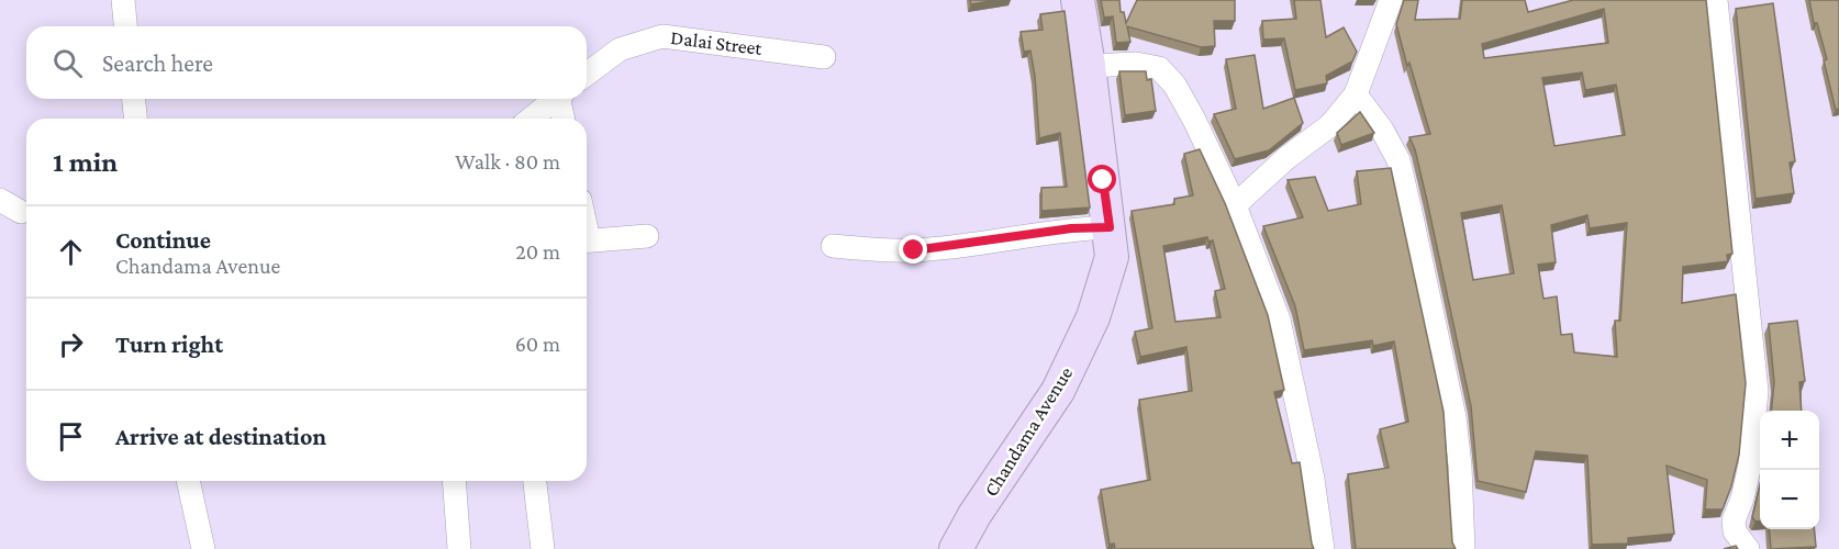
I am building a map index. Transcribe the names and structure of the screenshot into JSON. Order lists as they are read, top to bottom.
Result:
{
  "streets": {
    "street": ["Dalai Street", "Chandama Avenue"]
  },
  "page": {
    "search": "Search here",
    "heading": ["1 min", "Walk · 80 m"],
    "list": [
      ["Continue", "Chandama Avenue", "20 m"],
      ["Turn right", "60 m"],
      "Arrive at destination"
    ],
    "map_buttons": ["+", "−"]
  }
}
